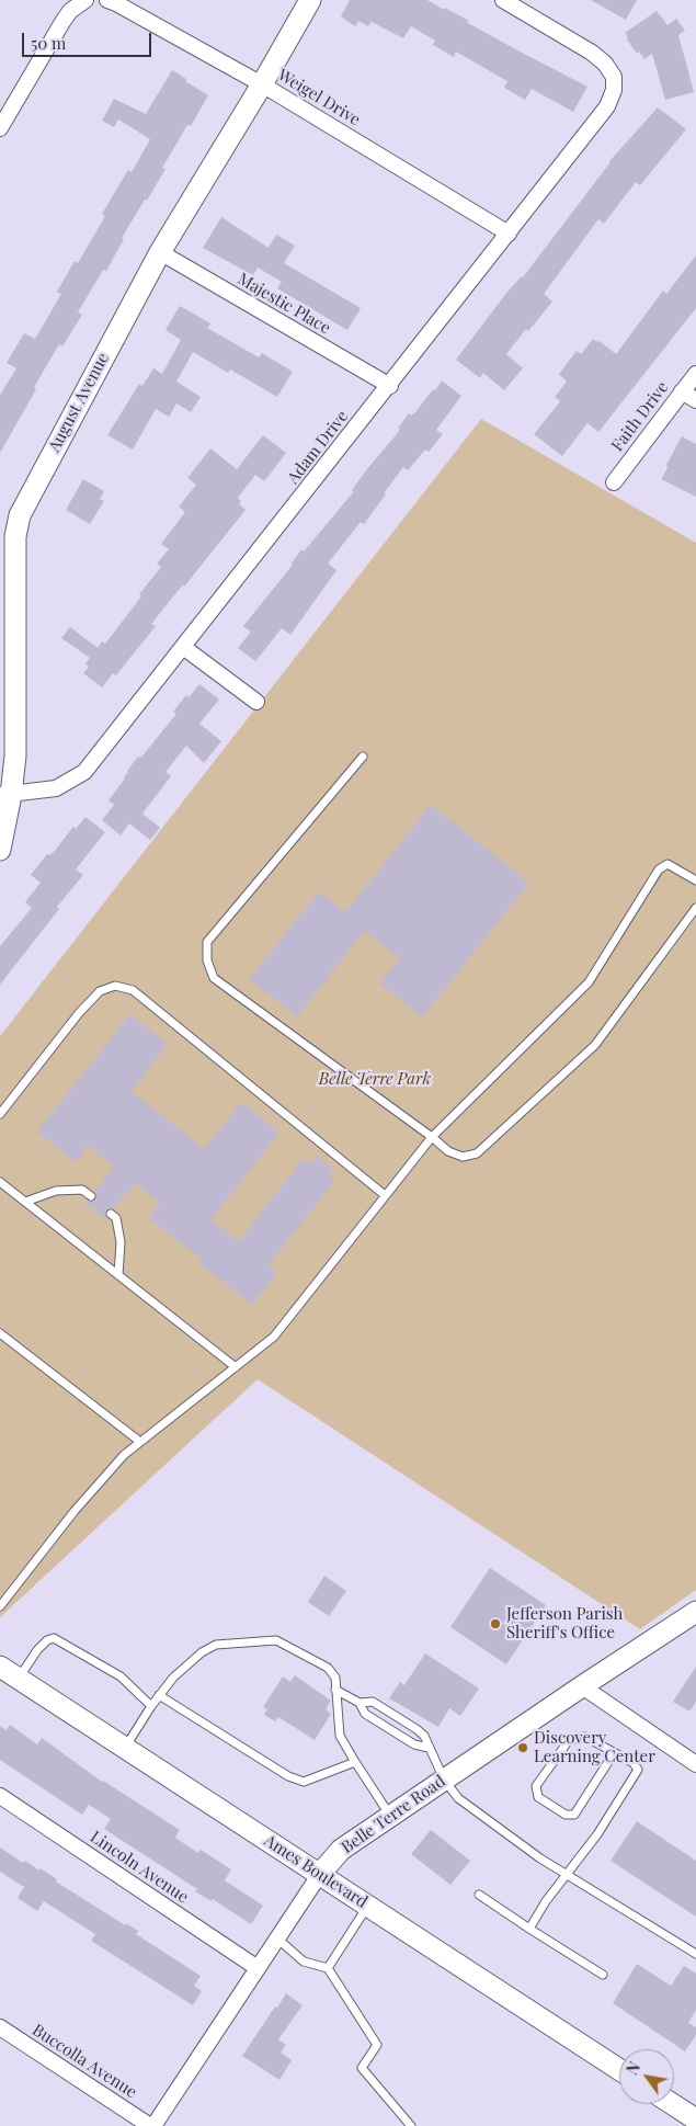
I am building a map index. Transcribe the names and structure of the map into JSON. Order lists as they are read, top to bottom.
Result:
{
  "streets": {
    "street": [
      "Weigel Drive",
      "Majestic Place",
      "August Avenue",
      "Faith Drive",
      "Adam Drive",
      "Belle Terre Road",
      "Lincoln Avenue",
      "Ames Boulevard",
      "Buccolla Avenue"
    ]
  },
  "crossings": [
    ["Weigel Drive", "August Avenue"],
    ["Weigel Drive", "Adam Drive"],
    ["Majestic Place", "August Avenue"],
    ["Majestic Place", "Adam Drive"],
    ["August Avenue", "Adam Drive"],
    ["Belle Terre Road", "Lincoln Avenue"],
    ["Belle Terre Road", "Ames Boulevard"],
    ["Belle Terre Road", "Buccolla Avenue"]
  ],
  "parks": ["Belle Terre Park"],
  "places": ["Jefferson Parish Sheriff's Office", "Discovery Learning Center"],
  "scale_bar": "50 m",
  "north": "top left"
}
